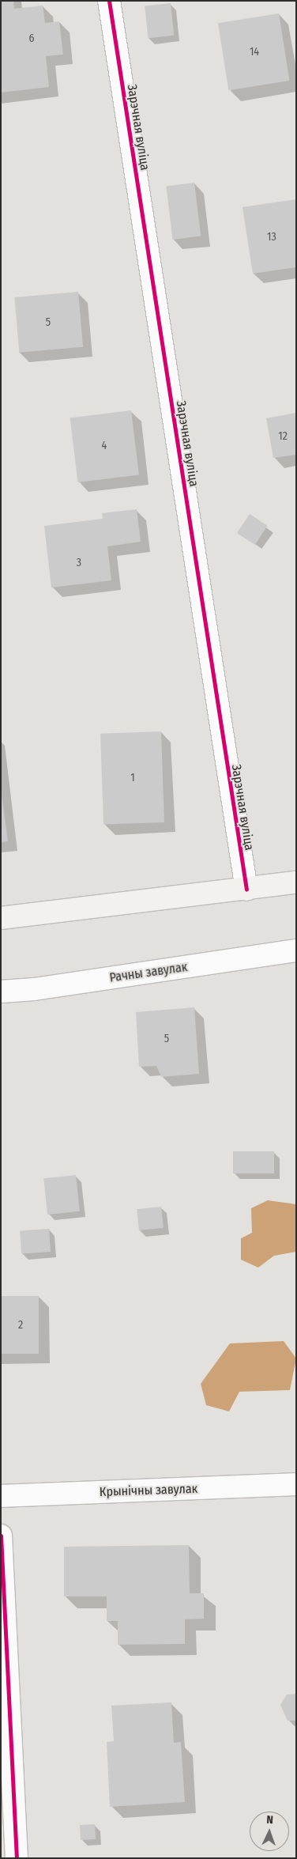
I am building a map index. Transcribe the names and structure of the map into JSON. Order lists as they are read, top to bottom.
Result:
{
  "streets": {
    "street": ["Зарэчная вуліца", "Рачны завулак", "Крынічны завулак"]
  },
  "house_numbers": [
    "6",
    "14",
    "13",
    "5",
    "12",
    "4",
    "3",
    "1",
    "5",
    "2"
  ],
  "north": "top"
}
